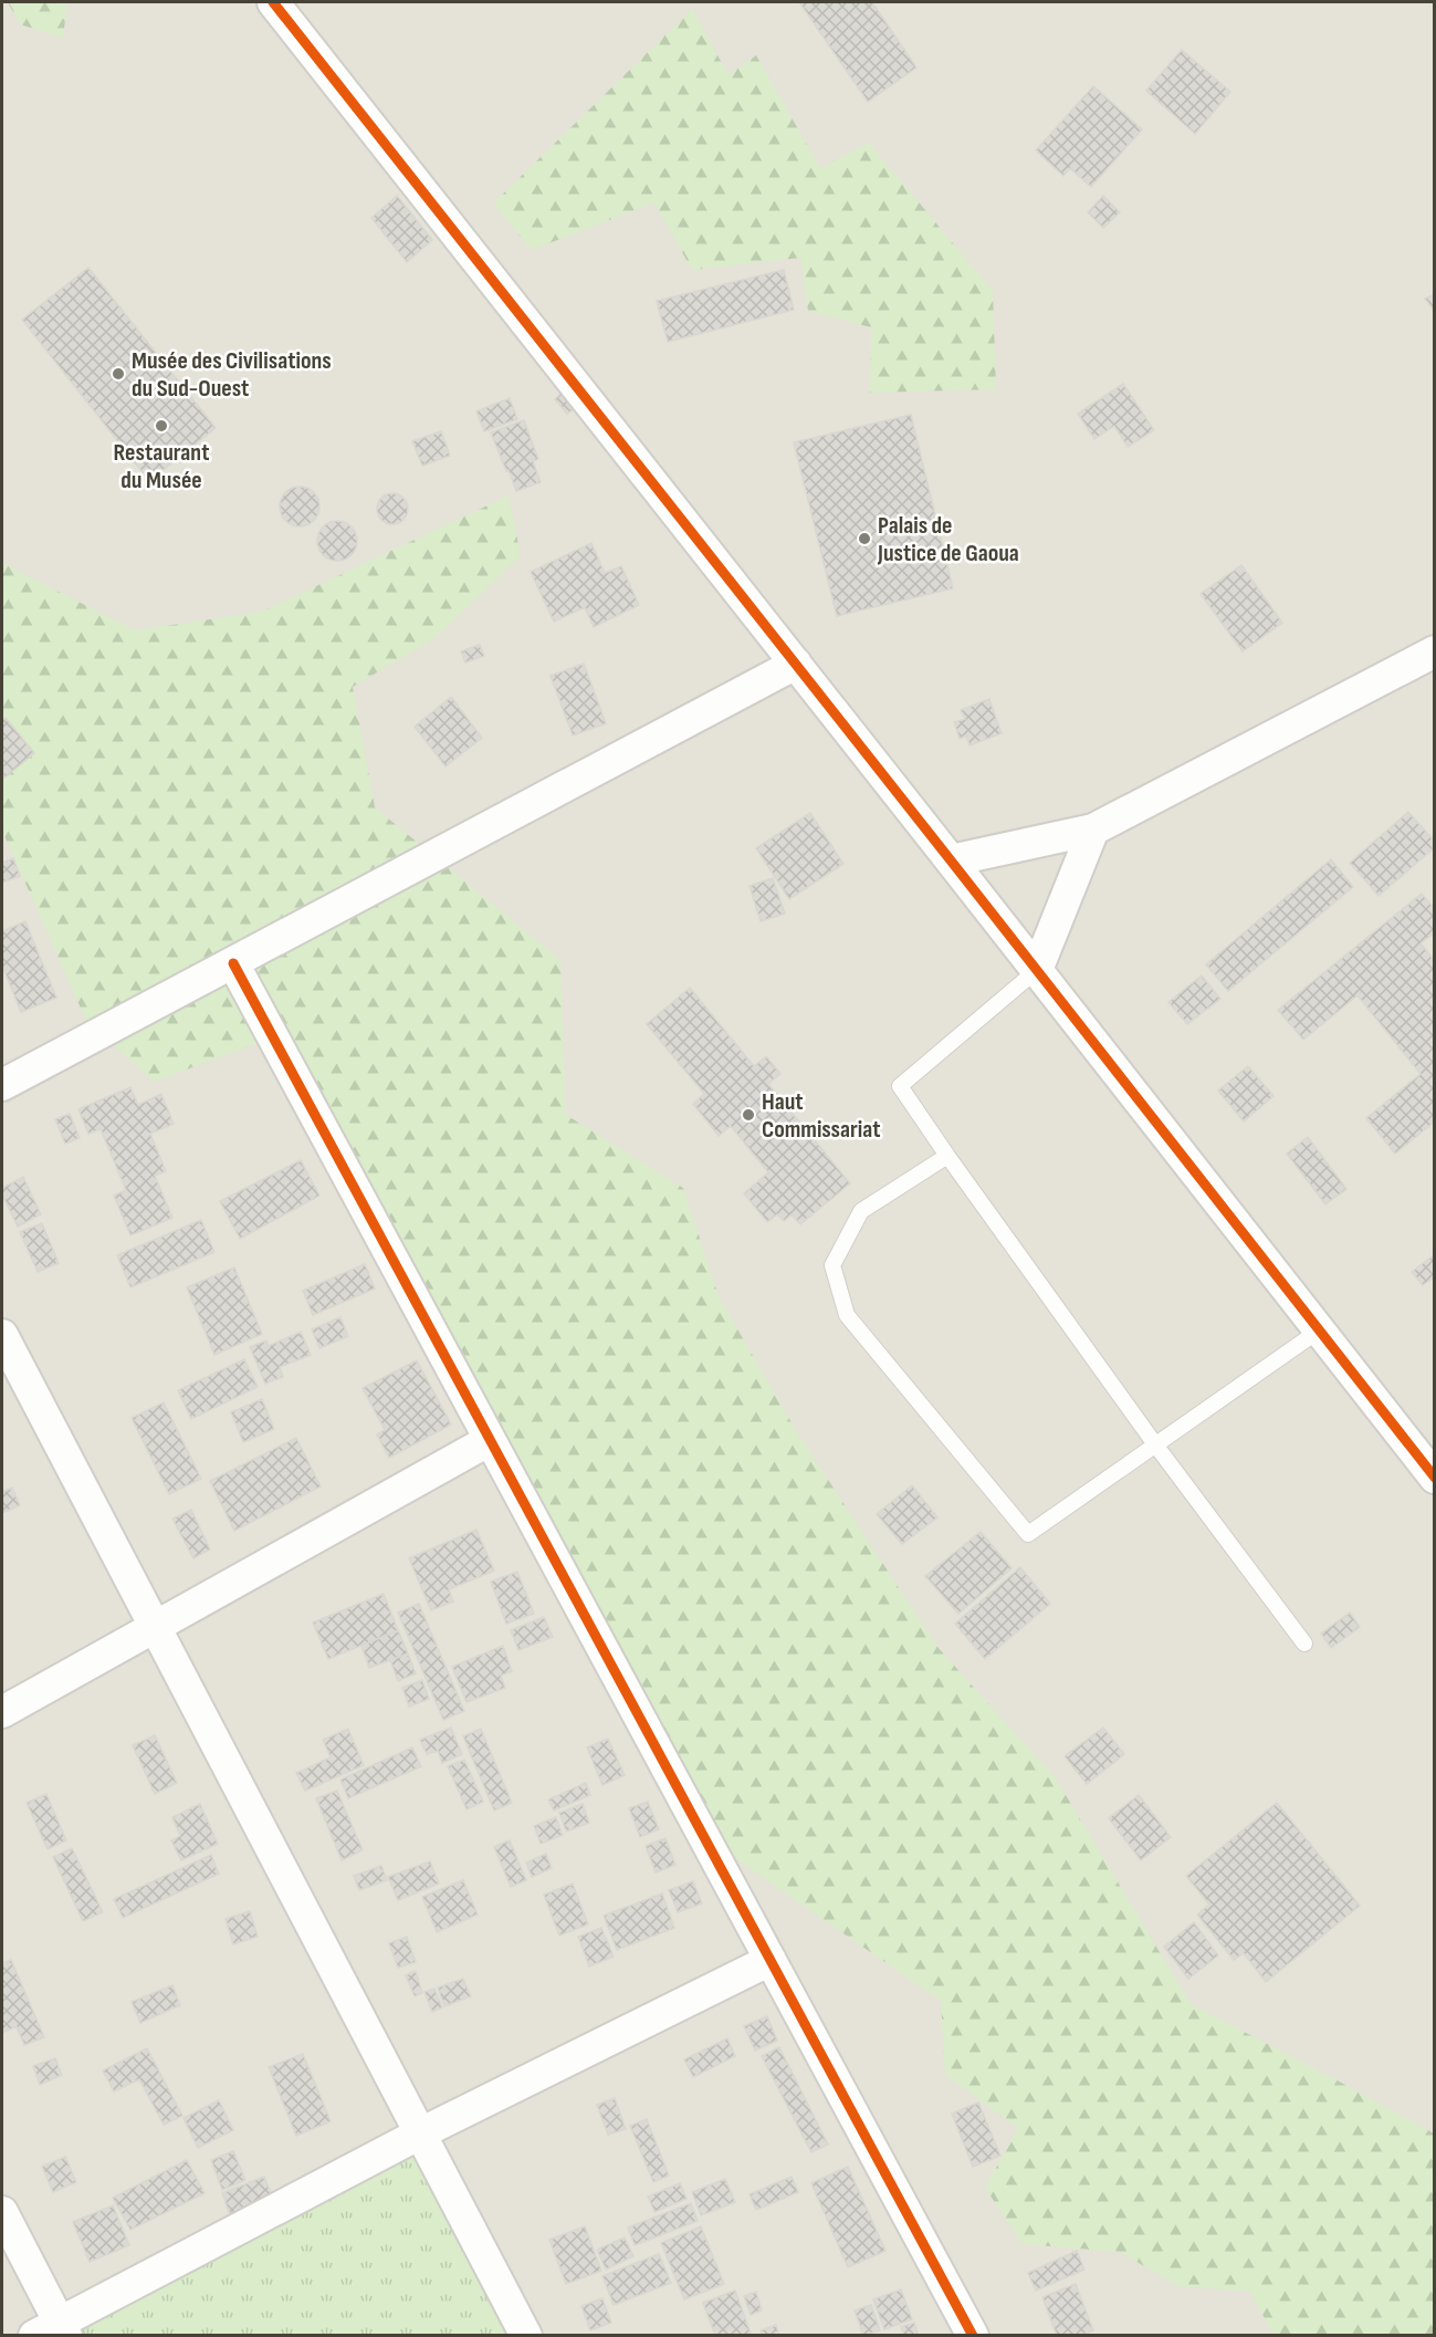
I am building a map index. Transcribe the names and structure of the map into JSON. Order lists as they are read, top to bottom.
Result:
{
  "places": [
    "Musée des Civilisations du Sud-Ouest",
    "Restaurant du Musée",
    "Palais de Justice de Gaoua",
    "Haut Commissariat"
  ]
}
